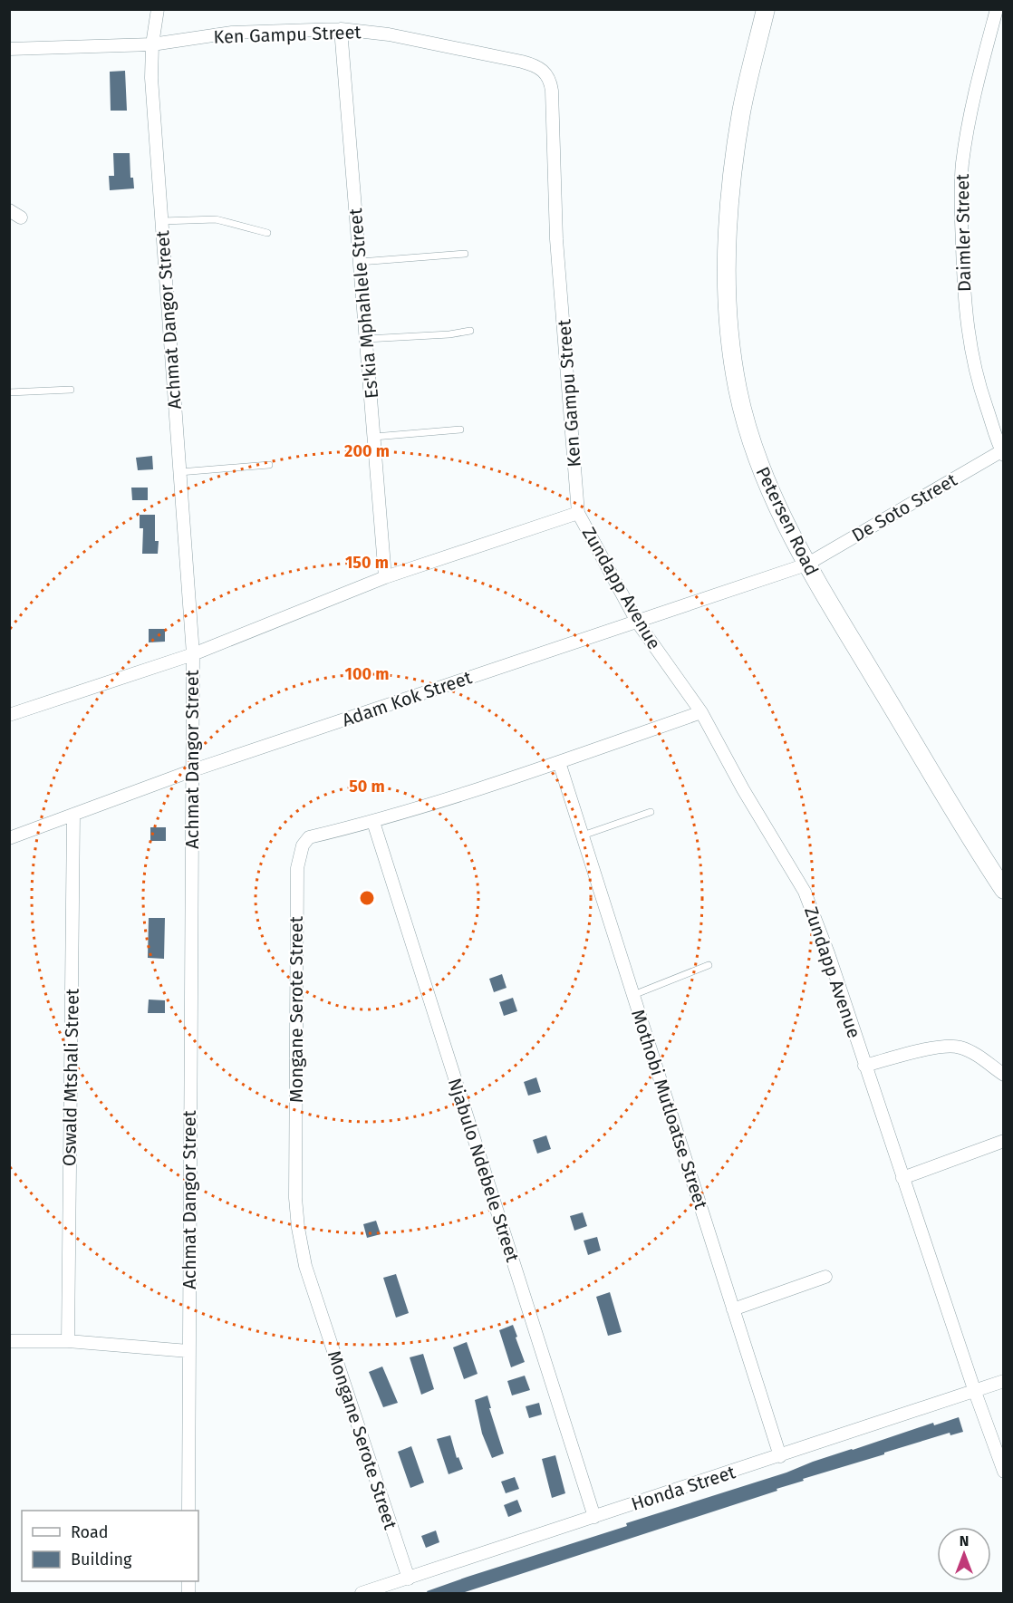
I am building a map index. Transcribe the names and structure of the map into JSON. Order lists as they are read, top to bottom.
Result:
{
  "streets": {
    "street": [
      "Ken Gampu Street",
      "Daimler Street",
      "Es'kia Mphahlele Street",
      "Achmat Dangor Street",
      "De Soto Street",
      "Petersen Road",
      "Zundapp Avenue",
      "Adam Kok Street",
      "Mongane Serote Street",
      "Oswald Mtshali Street",
      "Mothobi Mutloatse Street",
      "Njabulo Ndebele Street",
      "Honda Street"
    ]
  },
  "crossings": [
    ["Ken Gampu Street", "Es'kia Mphahlele Street"],
    ["Ken Gampu Street", "Achmat Dangor Street"],
    ["Ken Gampu Street", "Zundapp Avenue"],
    ["Daimler Street", "De Soto Street"],
    ["Achmat Dangor Street", "Adam Kok Street"],
    ["De Soto Street", "Petersen Road"],
    ["De Soto Street", "Adam Kok Street"],
    ["Petersen Road", "Adam Kok Street"],
    ["Zundapp Avenue", "Adam Kok Street"],
    ["Zundapp Avenue", "Mongane Serote Street"],
    ["Zundapp Avenue", "Honda Street"],
    ["Adam Kok Street", "Oswald Mtshali Street"],
    ["Mongane Serote Street", "Mothobi Mutloatse Street"],
    ["Mongane Serote Street", "Njabulo Ndebele Street"],
    ["Mongane Serote Street", "Honda Street"],
    ["Mothobi Mutloatse Street", "Honda Street"],
    ["Njabulo Ndebele Street", "Honda Street"]
  ],
  "legend": ["Road", "Building"],
  "north": "top",
  "rings": [
    "200 m",
    "150 m",
    "100 m",
    "50 m"
  ]
}
